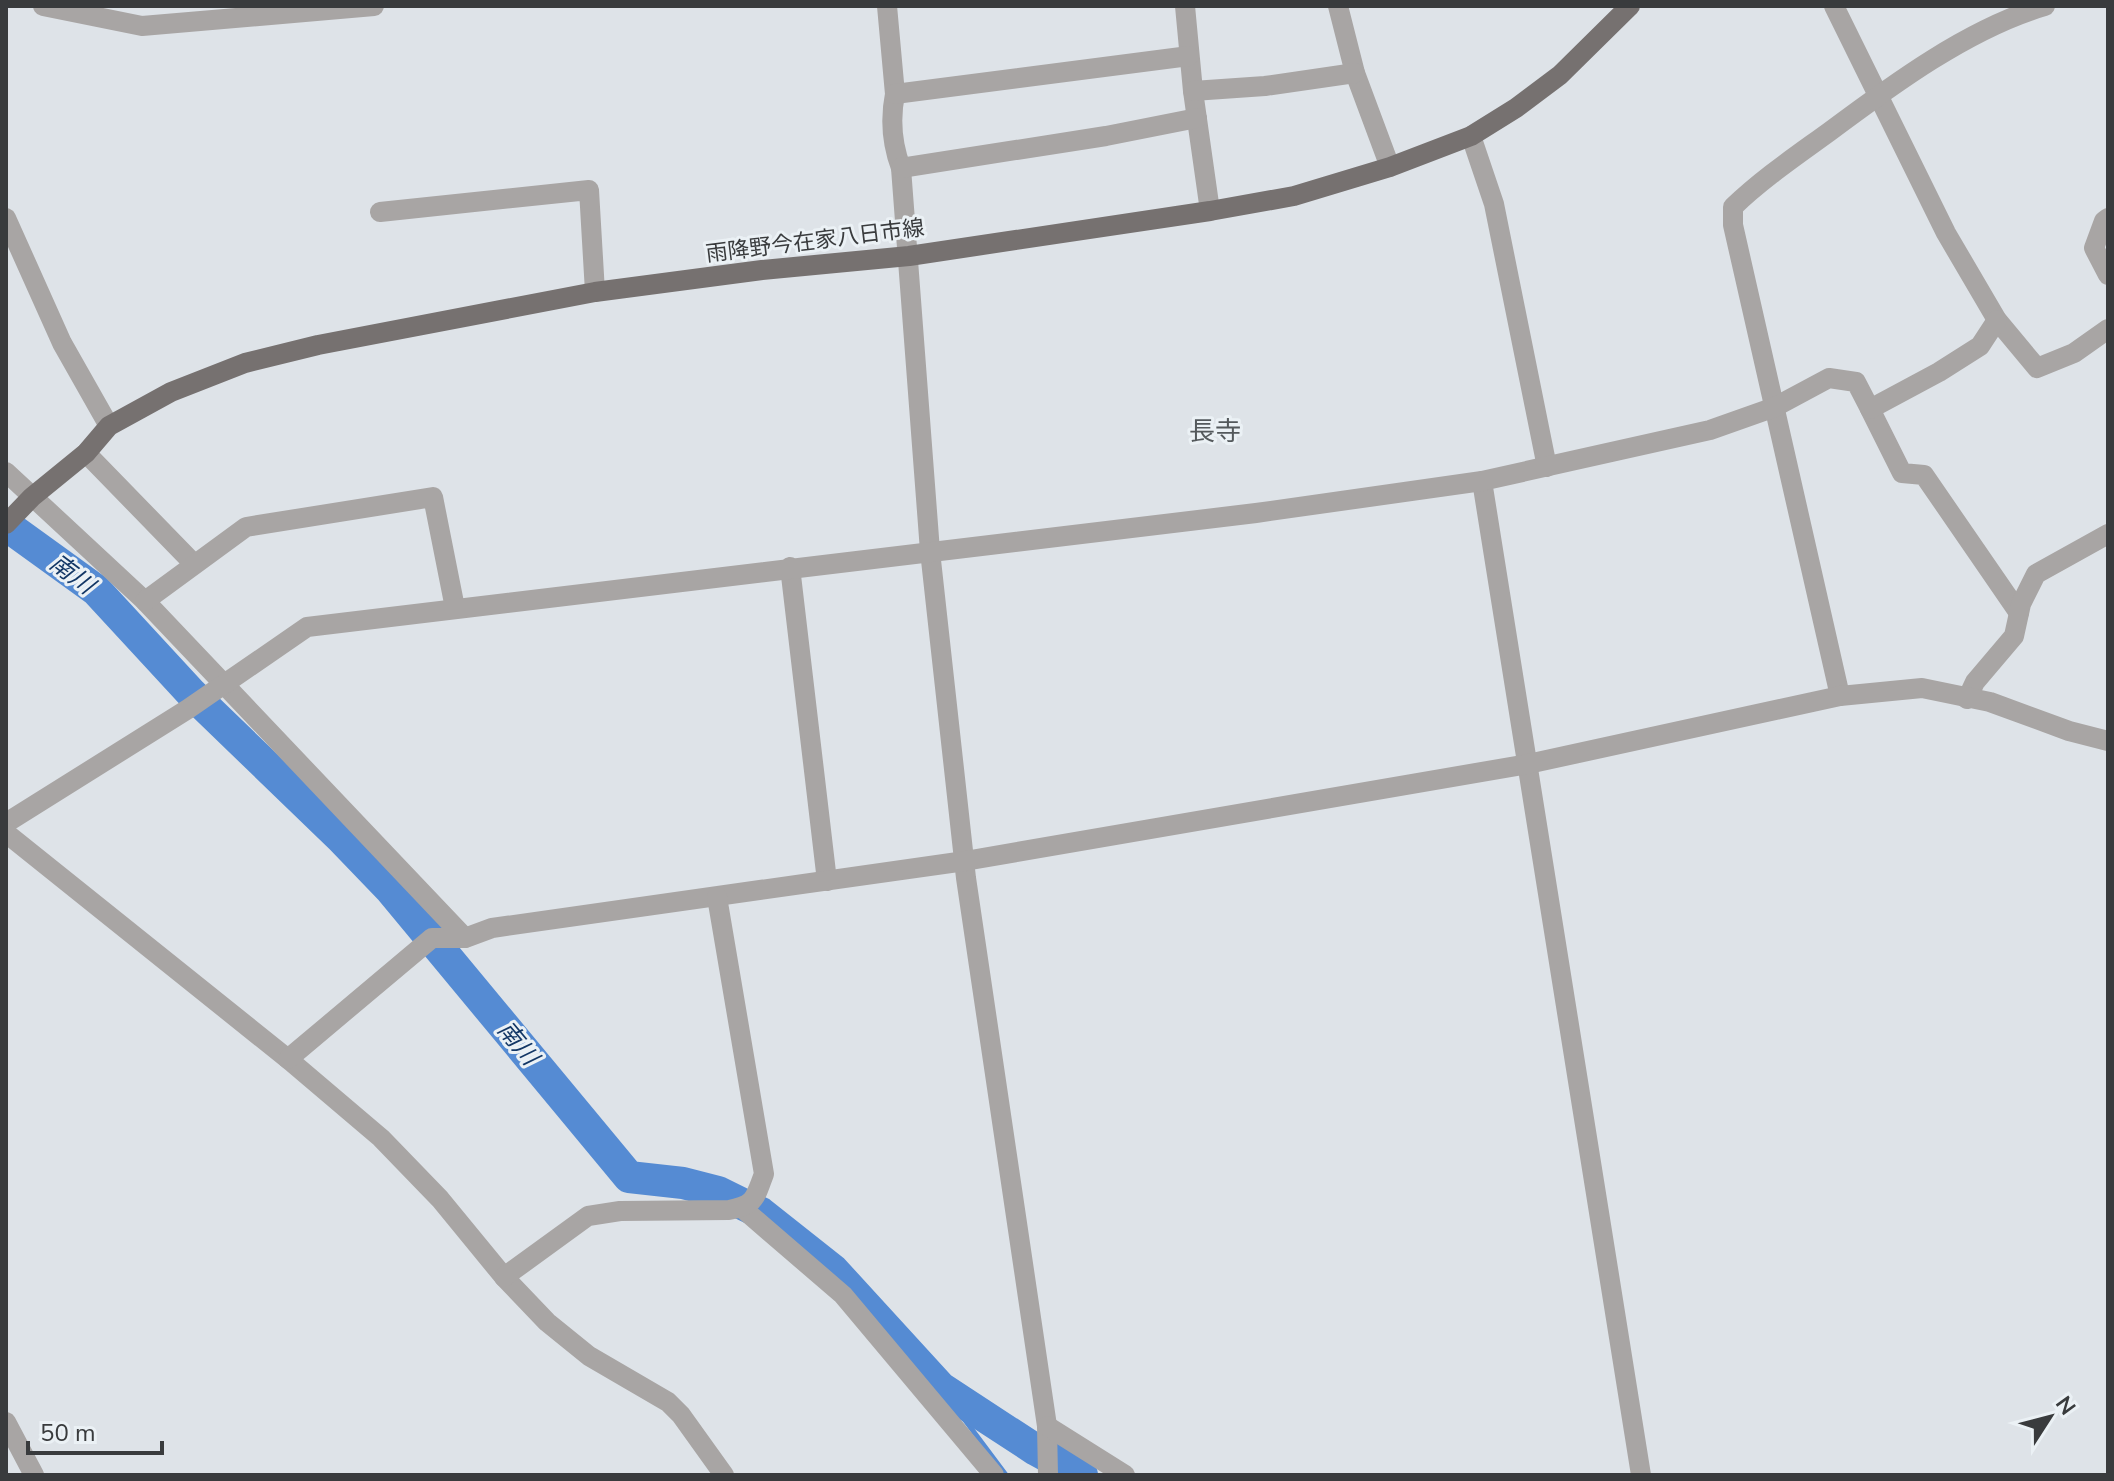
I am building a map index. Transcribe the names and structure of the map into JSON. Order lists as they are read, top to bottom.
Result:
{
  "streets": {
    "main road": ["雨降野今在家八日市線"]
  },
  "districts": ["長寺"],
  "water": ["南川"],
  "scale_bar": "50 m",
  "north": "top right"
}
